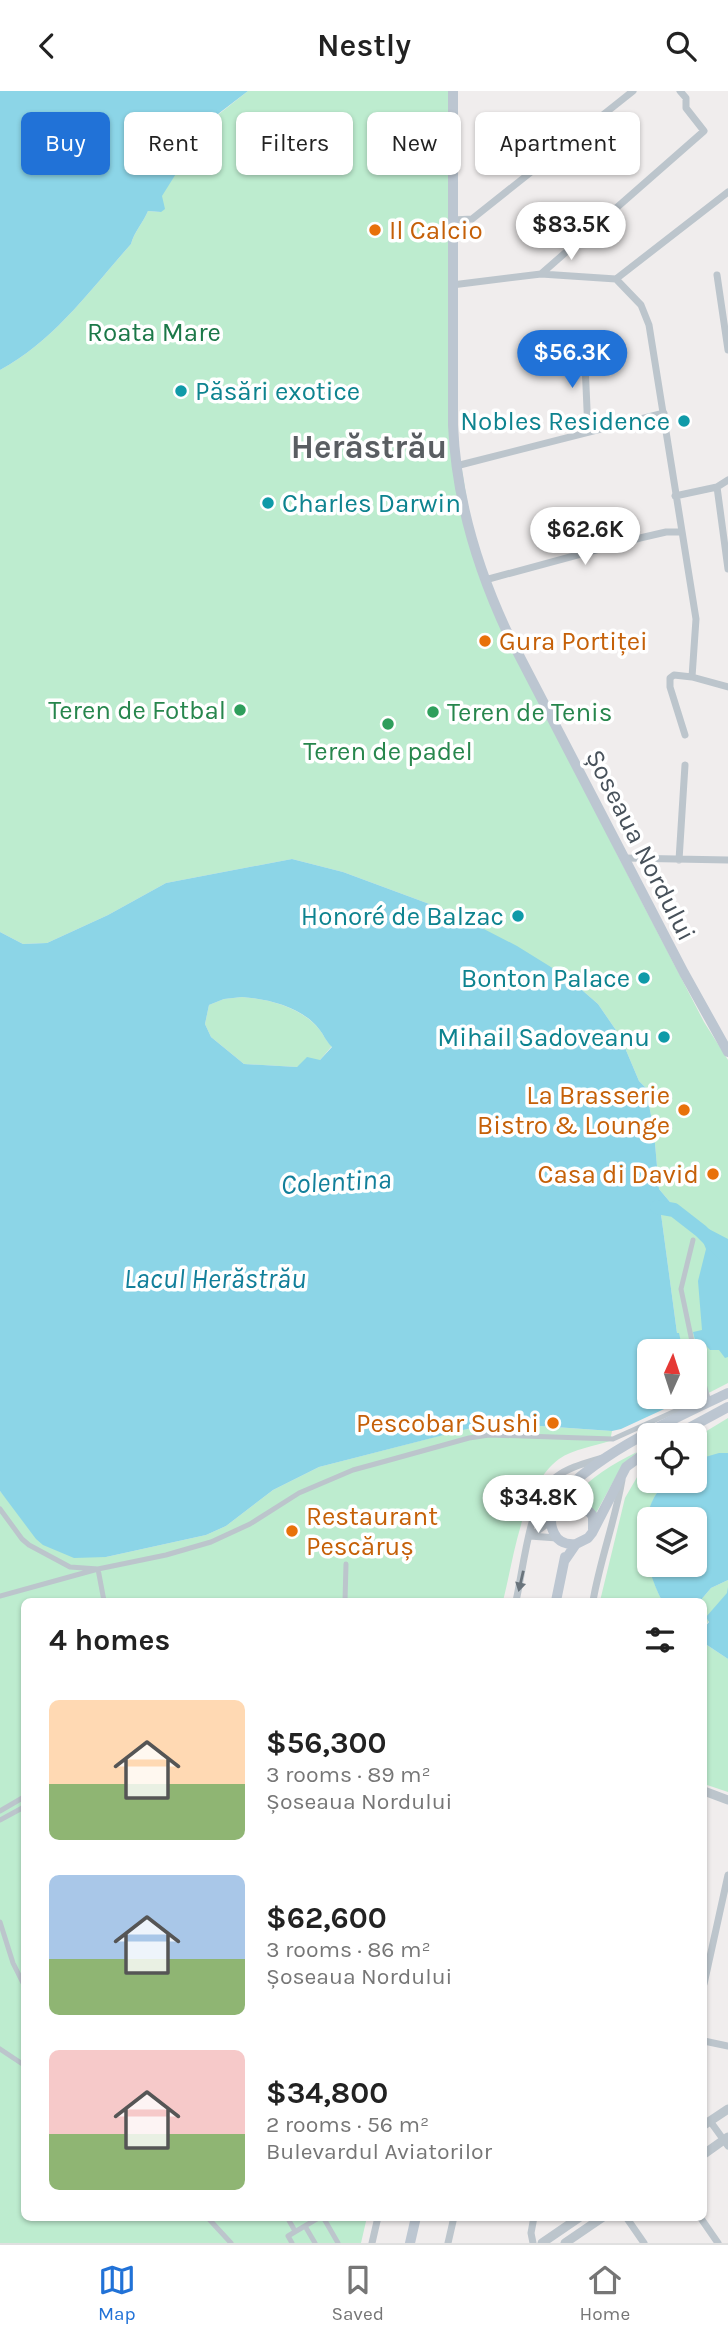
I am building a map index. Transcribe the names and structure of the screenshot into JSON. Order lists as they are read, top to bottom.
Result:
{
  "streets": {
    "main road": ["Șoseaua Nordului"]
  },
  "districts": ["Herăstrău"],
  "water": ["Colentina", "Lacul Herăstrău"],
  "parks": ["Roata Mare"],
  "places": [
    "Il Calcio",
    "Păsări exotice",
    "Nobles Residence",
    "Charles Darwin",
    "Gura Portiței",
    "Teren de Fotbal",
    "Teren de Tenis",
    "Teren de padel",
    "Honoré de Balzac",
    "Bonton Palace",
    "Mihail Sadoveanu",
    "La Brasserie Bistro & Lounge",
    "Casa di David",
    "Pescobar Sushi",
    "Restaurant Pescăruș"
  ],
  "north": "top",
  "page": {
    "header": "Nestly",
    "chip": [
      "Buy",
      "Rent",
      "Filters",
      "New",
      "Apartment"
    ],
    "price": [
      "$83.5K",
      "$56.3K",
      "$62.6K",
      "$34.8K"
    ],
    "heading": "4 homes",
    "list": [
      {
        "name": "$56,300",
        "note": "3 rooms · 89 m² · Șoseaua Nordului"
      },
      {
        "name": "$62,600",
        "note": "3 rooms · 86 m² · Șoseaua Nordului"
      },
      {
        "name": "$34,800",
        "note": "2 rooms · 56 m² · Bulevardul Aviatorilor"
      }
    ],
    "tabs": ["Map", "Saved", "Home"]
  }
}
